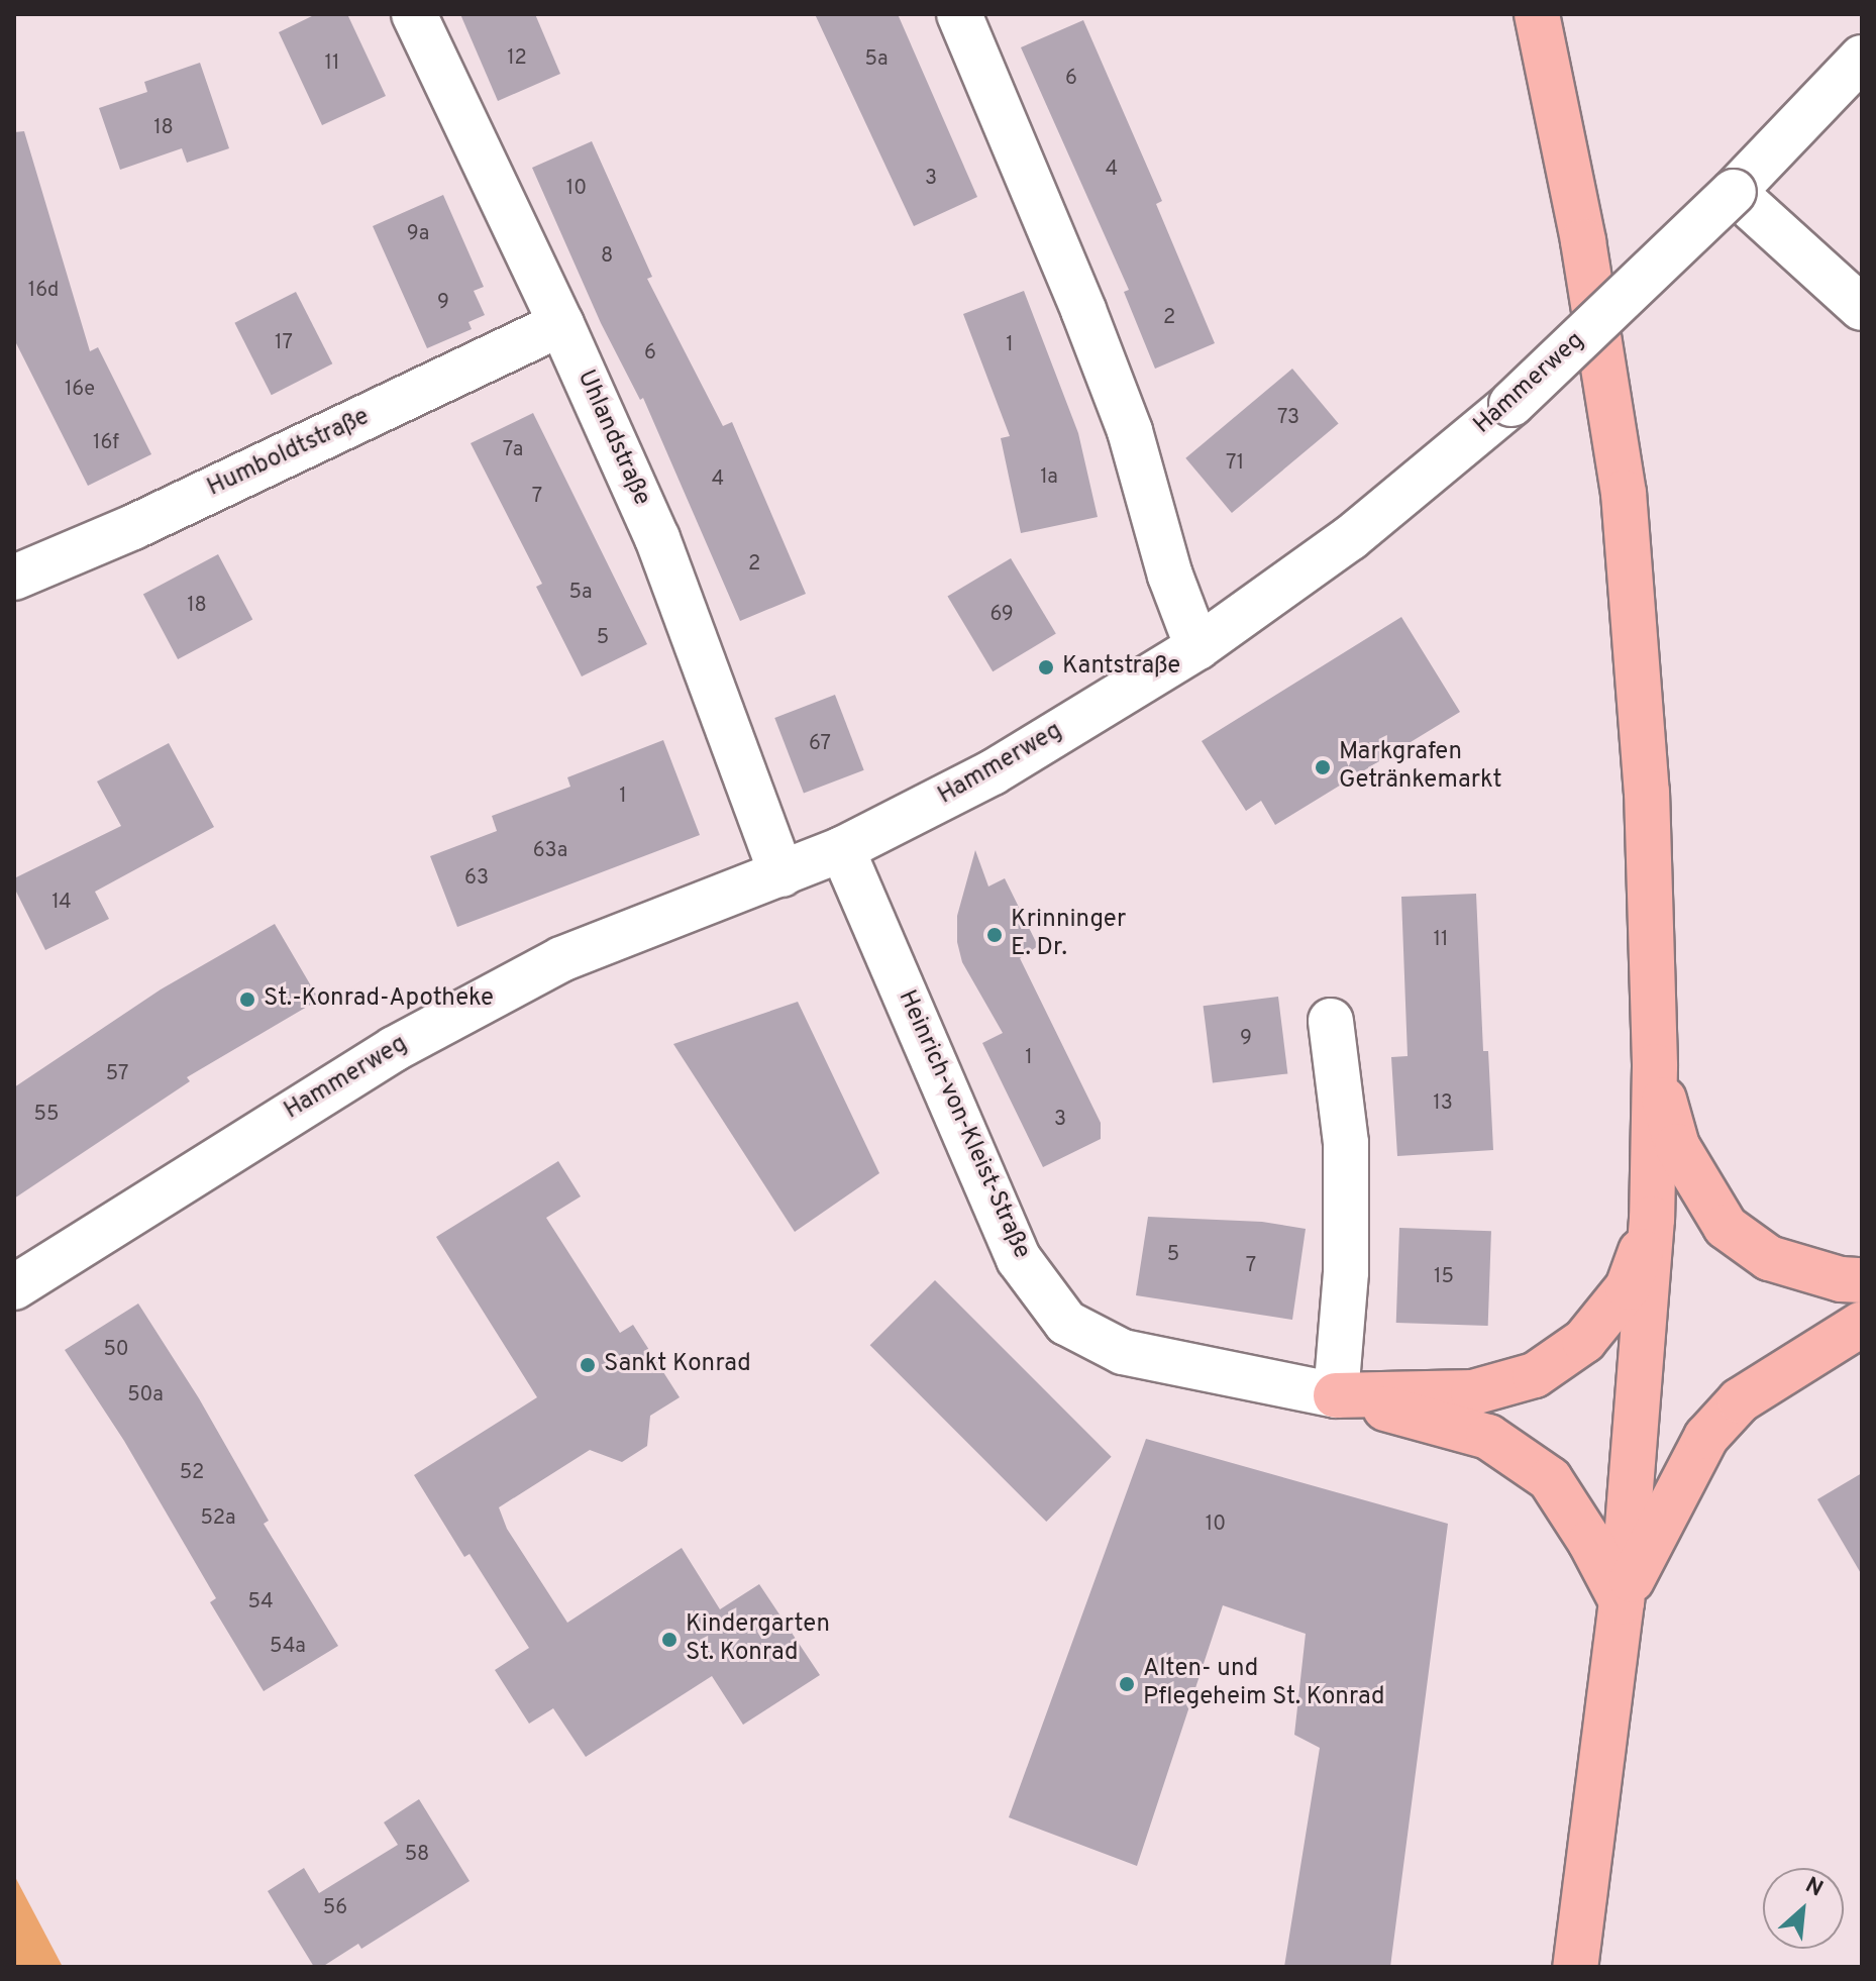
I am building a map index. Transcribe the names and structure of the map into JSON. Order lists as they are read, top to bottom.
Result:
{
  "streets": {
    "street": [
      "Hammerweg",
      "Uhlandstraße",
      "Humboldtstraße",
      "Heinrich-von-Kleist-Straße"
    ]
  },
  "crossings": [
    ["Hammerweg", "Uhlandstraße"],
    ["Hammerweg", "Heinrich-von-Kleist-Straße"],
    ["Uhlandstraße", "Humboldtstraße"]
  ],
  "places": [
    "Kantstraße",
    "Markgrafen Getränkemarkt",
    "Krinninger E. Dr.",
    "St.-Konrad-Apotheke",
    "Sankt Konrad",
    "Kindergarten St. Konrad",
    "Alten- und Pflegeheim St. Konrad"
  ],
  "house_numbers": [
    "12",
    "5a",
    "11",
    "6",
    "18",
    "4",
    "3",
    "10",
    "9a",
    "8",
    "16d",
    "9",
    "2",
    "17",
    "1",
    "6",
    "16e",
    "73",
    "16f",
    "7a",
    "71",
    "1a",
    "4",
    "7",
    "2",
    "5a",
    "18",
    "69",
    "5",
    "67",
    "1",
    "63a",
    "63",
    "14",
    "11",
    "9",
    "1",
    "57",
    "13",
    "55",
    "3",
    "5",
    "7",
    "15",
    "50",
    "50a",
    "52",
    "52a",
    "10",
    "54",
    "54a",
    "58",
    "56"
  ],
  "north": "top right"
}
